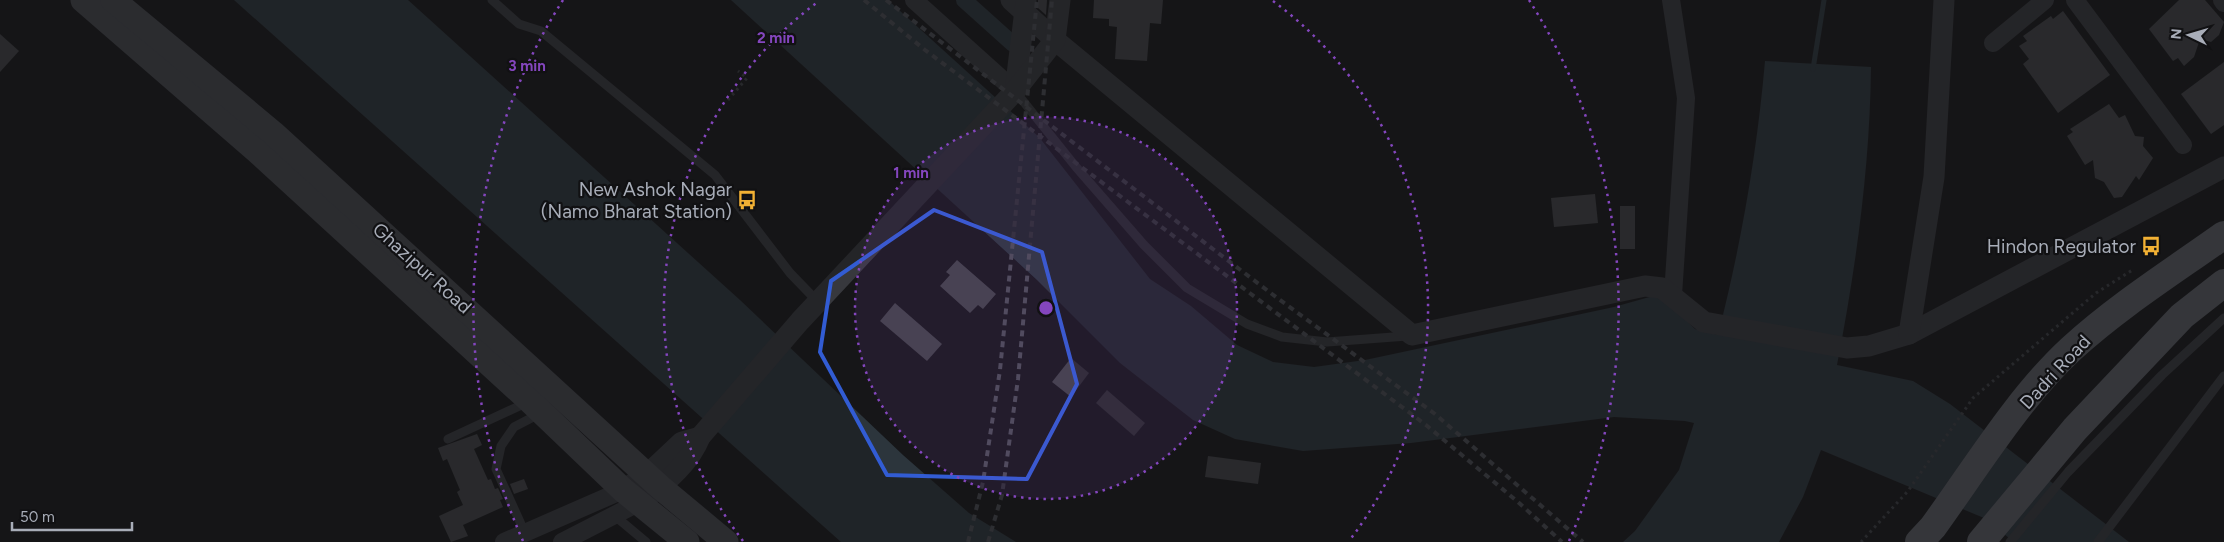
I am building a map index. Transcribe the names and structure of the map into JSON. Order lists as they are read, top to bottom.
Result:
{
  "streets": {
    "highway": ["Dadri Road"],
    "main road": ["Ghazipur Road"]
  },
  "places": {
    "bus stop": ["New Ashok Nagar (Namo Bharat Station)", "Hindon Regulator"]
  },
  "scale_bar": "50 m",
  "north": "left",
  "rings": ["2 min", "3 min", "1 min"]
}
